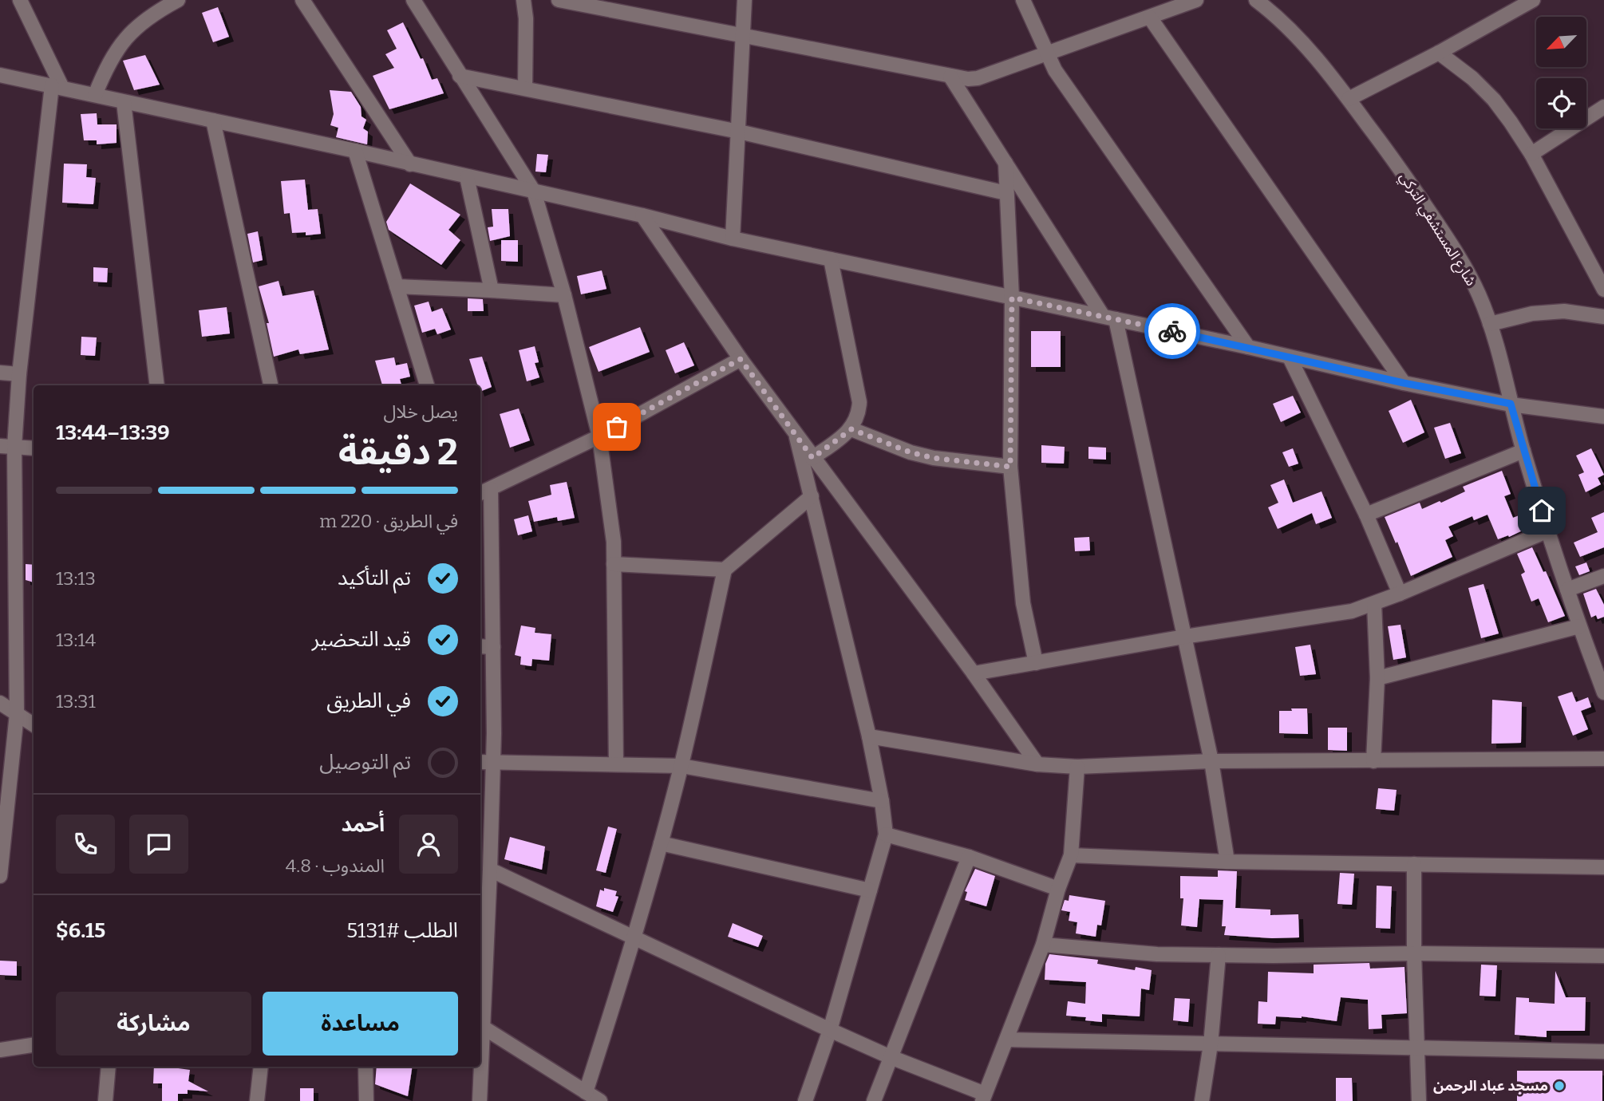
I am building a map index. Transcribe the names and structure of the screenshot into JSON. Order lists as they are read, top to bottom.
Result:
{
  "streets": {
    "street": ["شارع المستشفي التركي"]
  },
  "places": ["مسجد عباد الرحمن"],
  "north": "bottom left",
  "page": {
    "heading": ["2 دقيقة", "يصل خلال", "13:39–13:44"],
    "panel": [
      "أحمد",
      "المندوب · 4.8",
      "الطلب #5131",
      "$6.15"
    ],
    "bar": "في الطريق · 220 m",
    "list": [
      ["تم التأكيد", "13:13"],
      ["قيد التحضير", "13:14"],
      ["في الطريق", "13:31"],
      "تم التوصيل"
    ],
    "buttons": ["مساعدة", "مشاركة"]
  }
}
